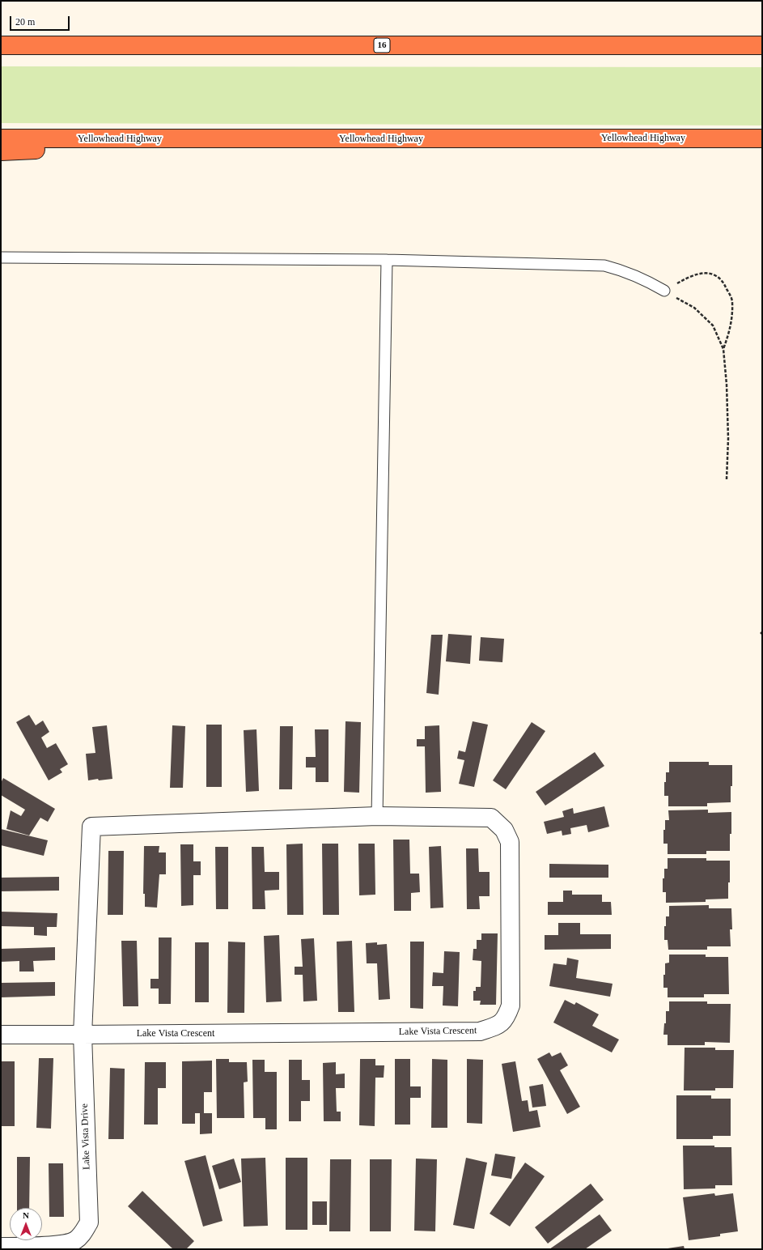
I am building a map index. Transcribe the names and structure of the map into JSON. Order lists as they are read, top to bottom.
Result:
{
  "streets": {
    "highway": ["16", "Yellowhead Highway"],
    "street": ["Lake Vista Crescent", "Lake Vista Drive"]
  },
  "crossings": [
    ["Lake Vista Crescent", "Lake Vista Drive"]
  ],
  "scale_bar": "20 m",
  "north": "top"
}
